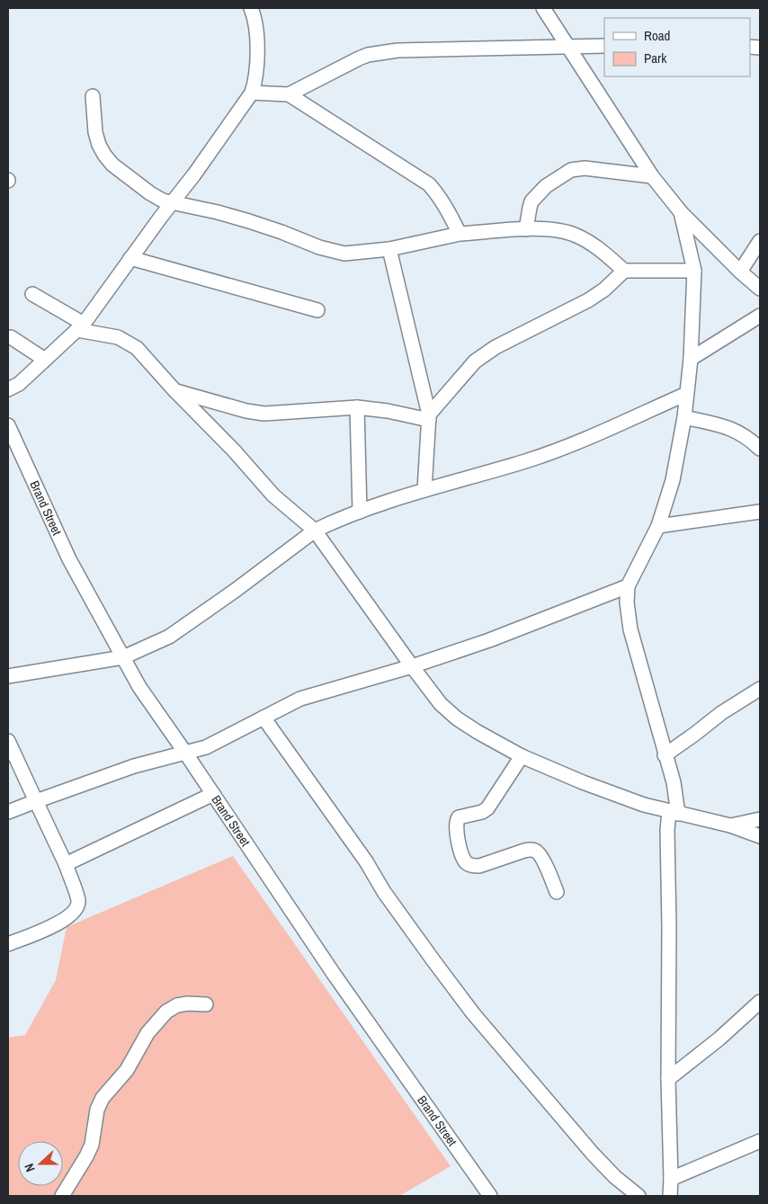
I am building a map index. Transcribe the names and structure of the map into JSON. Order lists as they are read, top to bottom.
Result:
{
  "streets": {
    "street": ["Brand Street"]
  },
  "legend": ["Road", "Park"],
  "north": "left"
}
